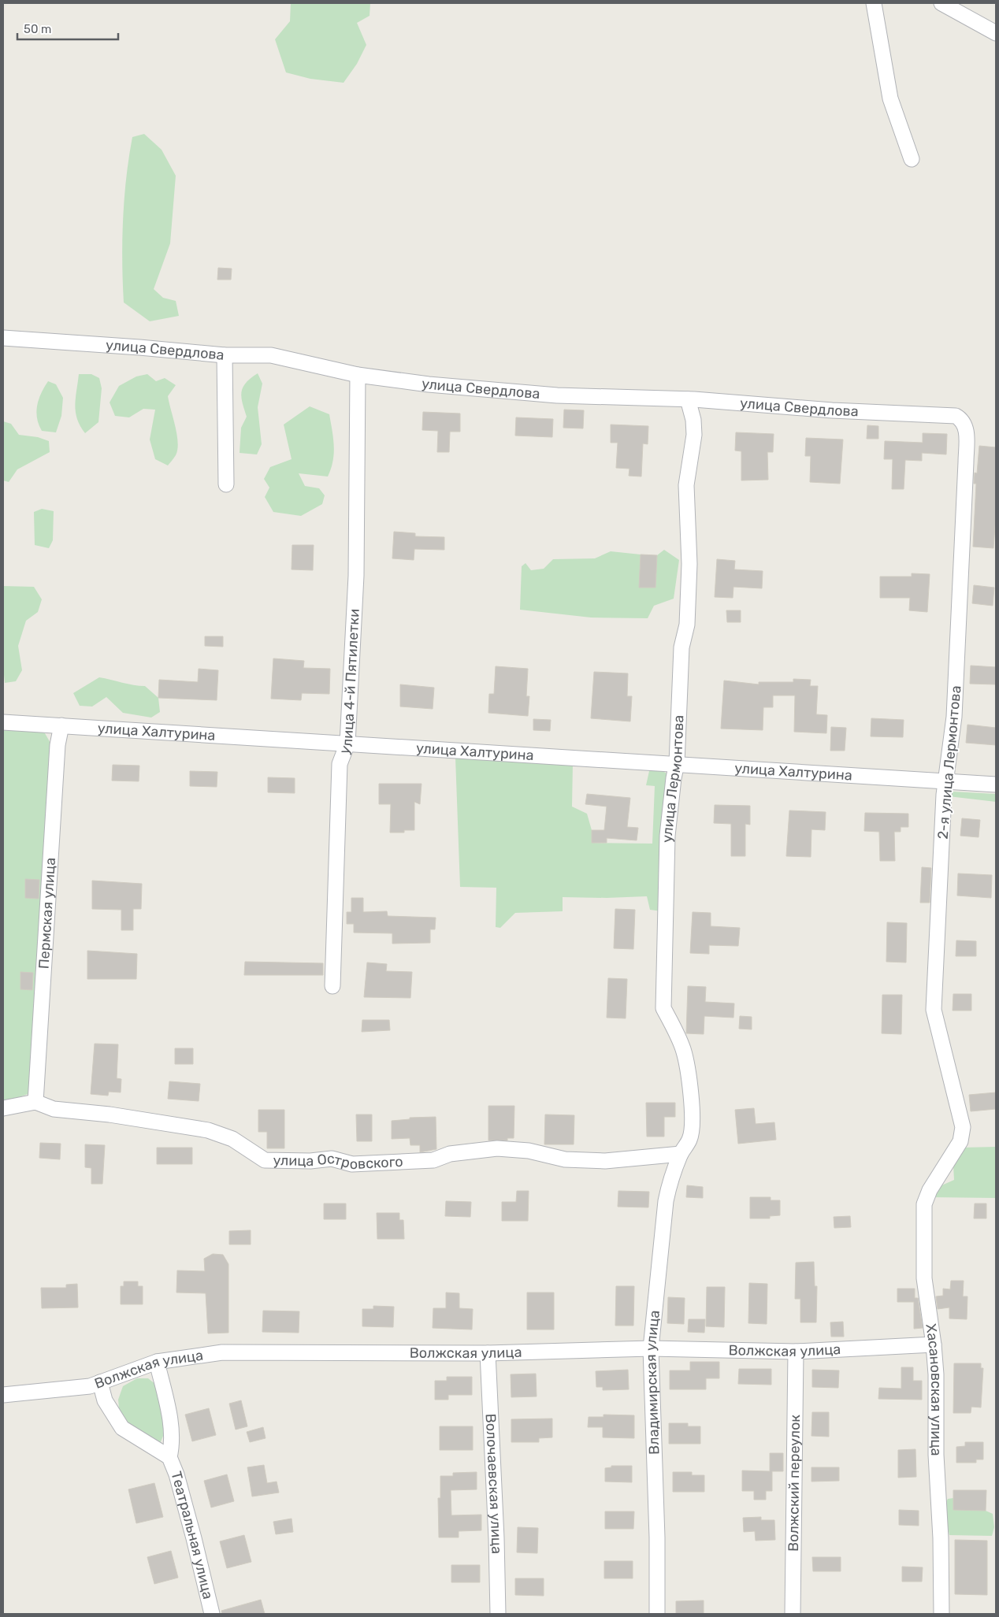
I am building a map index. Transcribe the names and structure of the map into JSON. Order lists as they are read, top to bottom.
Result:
{
  "streets": {
    "street": [
      "улица Свердлова",
      "улица 4-й Пятилетки",
      "улица Халтурина",
      "2-я улица Лермонтова",
      "улица Лермонтова",
      "Пермская улица",
      "улица Островского",
      "Волжская улица",
      "Владимирская улица",
      "Хасановская улица",
      "Волжский переулок",
      "Волочаевская улица",
      "Театральная улица"
    ]
  },
  "crossings": [
    ["улица Свердлова", "улица 4-й Пятилетки"],
    ["улица Свердлова", "2-я улица Лермонтова"],
    ["улица Свердлова", "улица Лермонтова"],
    ["улица 4-й Пятилетки", "улица Халтурина"],
    ["улица Халтурина", "2-я улица Лермонтова"],
    ["улица Халтурина", "улица Лермонтова"],
    ["улица Халтурина", "Пермская улица"],
    ["2-я улица Лермонтова", "Хасановская улица"],
    ["улица Лермонтова", "улица Островского"],
    ["улица Лермонтова", "Владимирская улица"],
    ["Пермская улица", "улица Островского"],
    ["улица Островского", "Владимирская улица"],
    ["Волжская улица", "Владимирская улица"],
    ["Волжская улица", "Хасановская улица"],
    ["Волжская улица", "Волжский переулок"],
    ["Волжская улица", "Волочаевская улица"],
    ["Волжская улица", "Театральная улица"]
  ],
  "scale_bar": "50 m"
}
